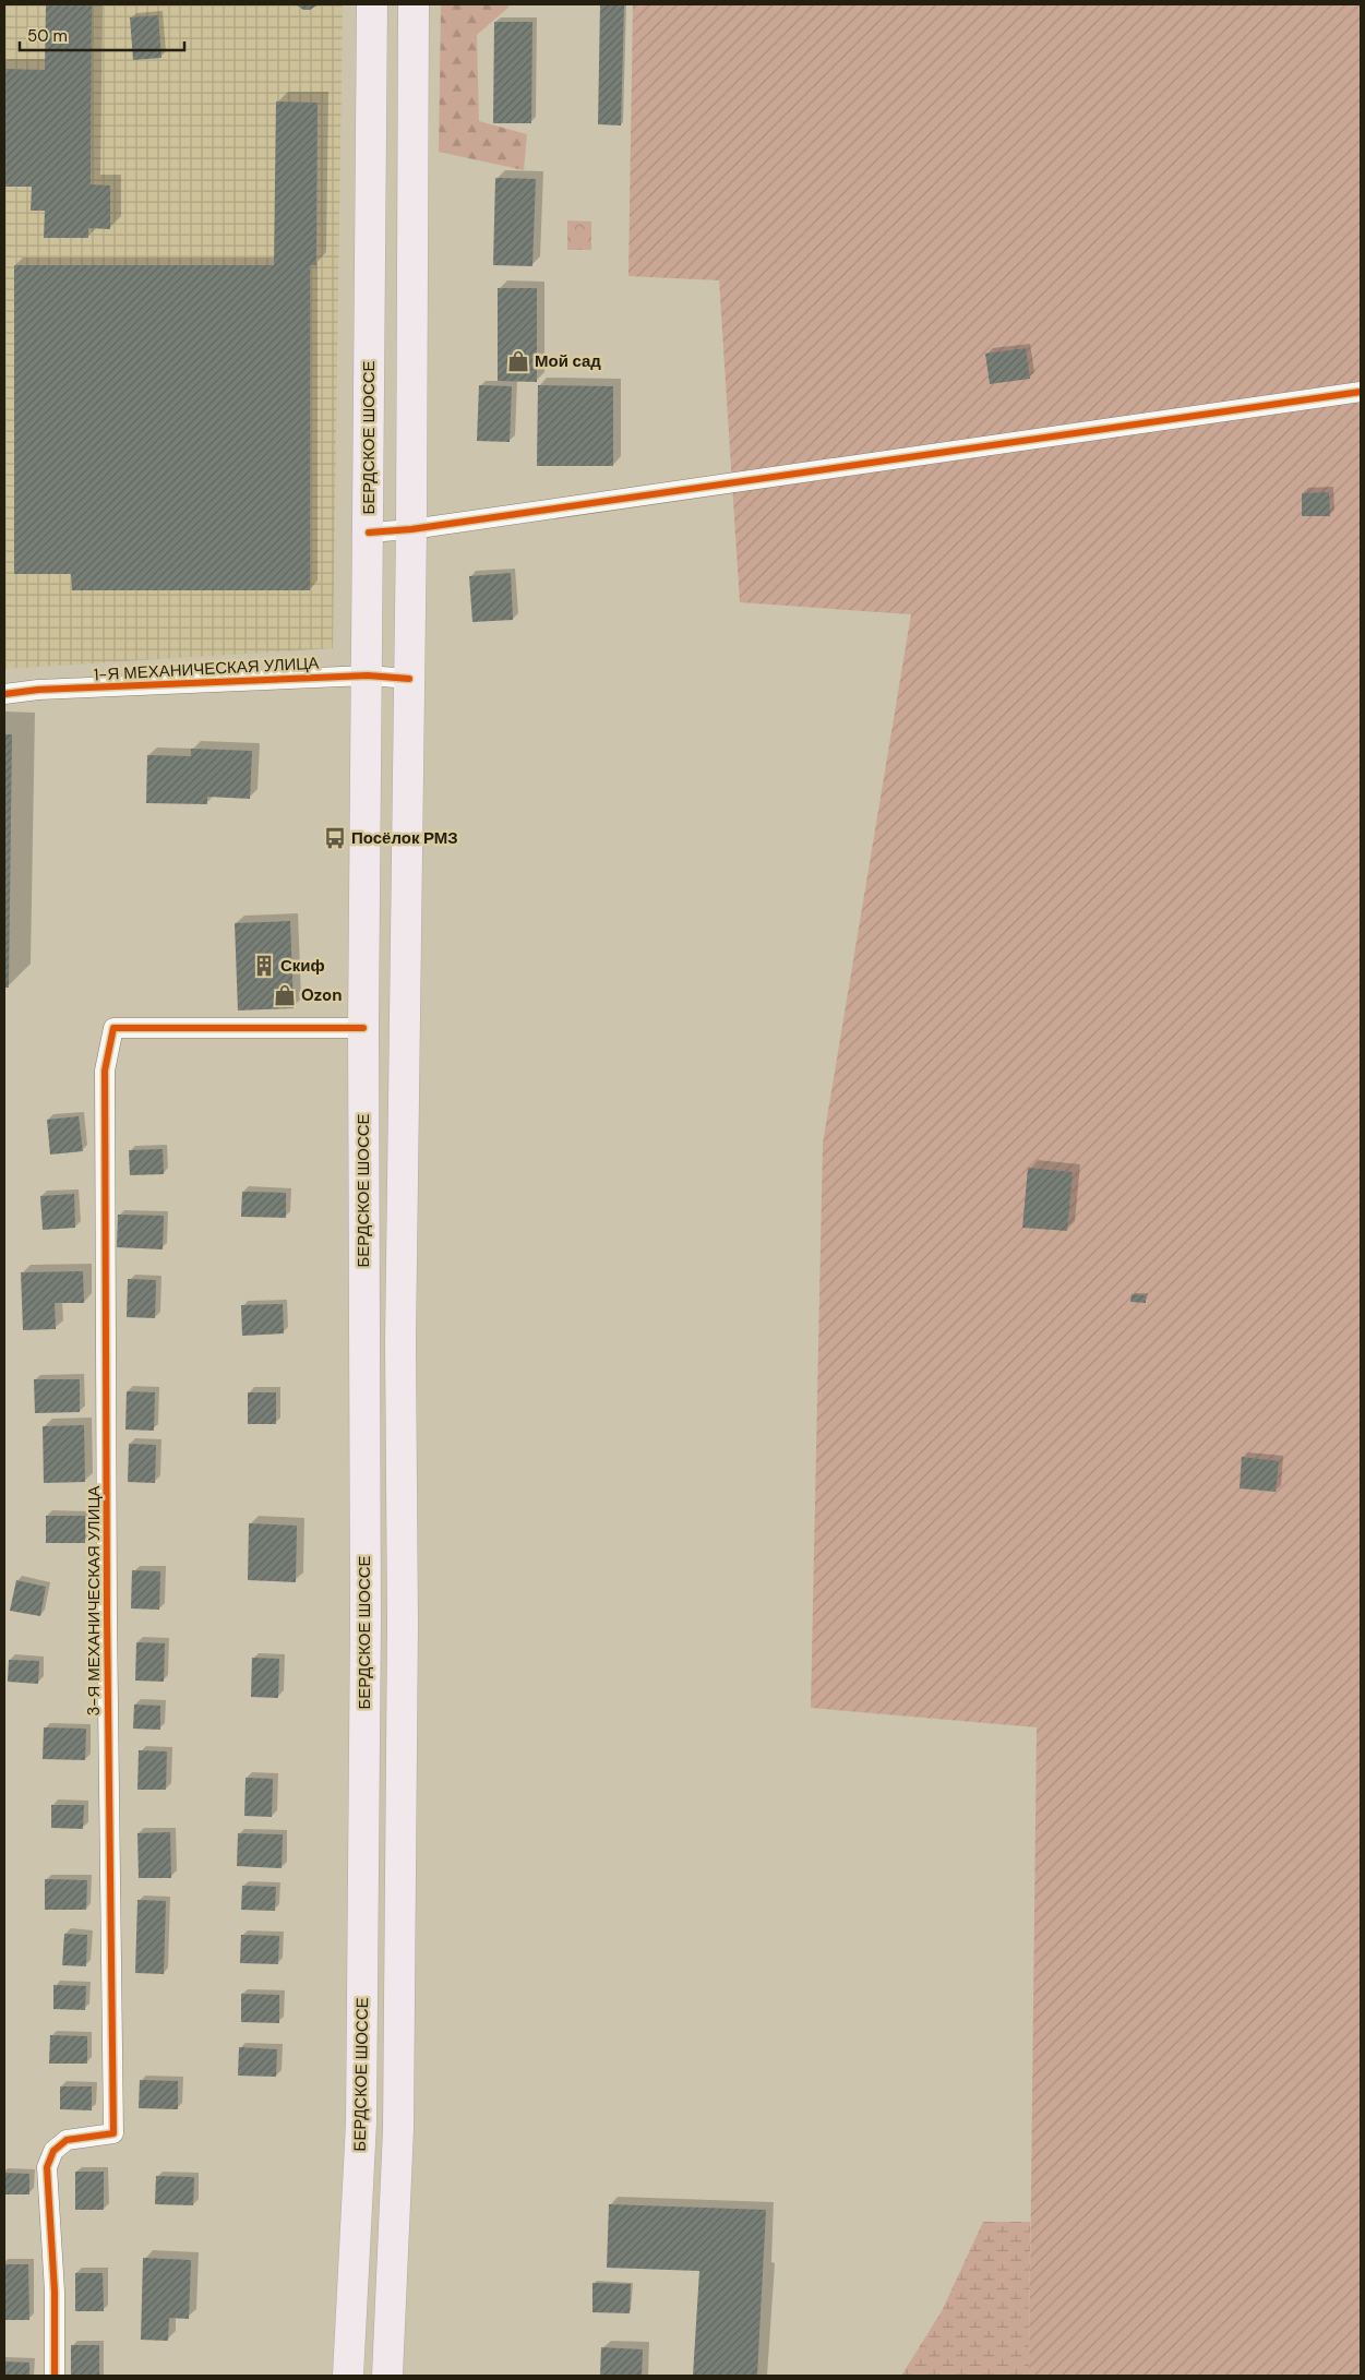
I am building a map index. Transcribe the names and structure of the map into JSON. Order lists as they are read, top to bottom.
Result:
{
  "streets": {
    "highway": ["БЕРДСКОЕ ШОССЕ"],
    "street": ["1-Я МЕХАНИЧЕСКАЯ УЛИЦА", "3-Я МЕХАНИЧЕСКАЯ УЛИЦА"]
  },
  "crossings": [
    ["БЕРДСКОЕ ШОССЕ", "1-Я МЕХАНИЧЕСКАЯ УЛИЦА"],
    ["БЕРДСКОЕ ШОССЕ", "3-Я МЕХАНИЧЕСКАЯ УЛИЦА"]
  ],
  "places": {
    "shop": ["Мой сад", "Ozon"],
    "bus stop": ["Посёлок РМЗ"],
    "building": ["Скиф"]
  },
  "scale_bar": "50 m"
}
